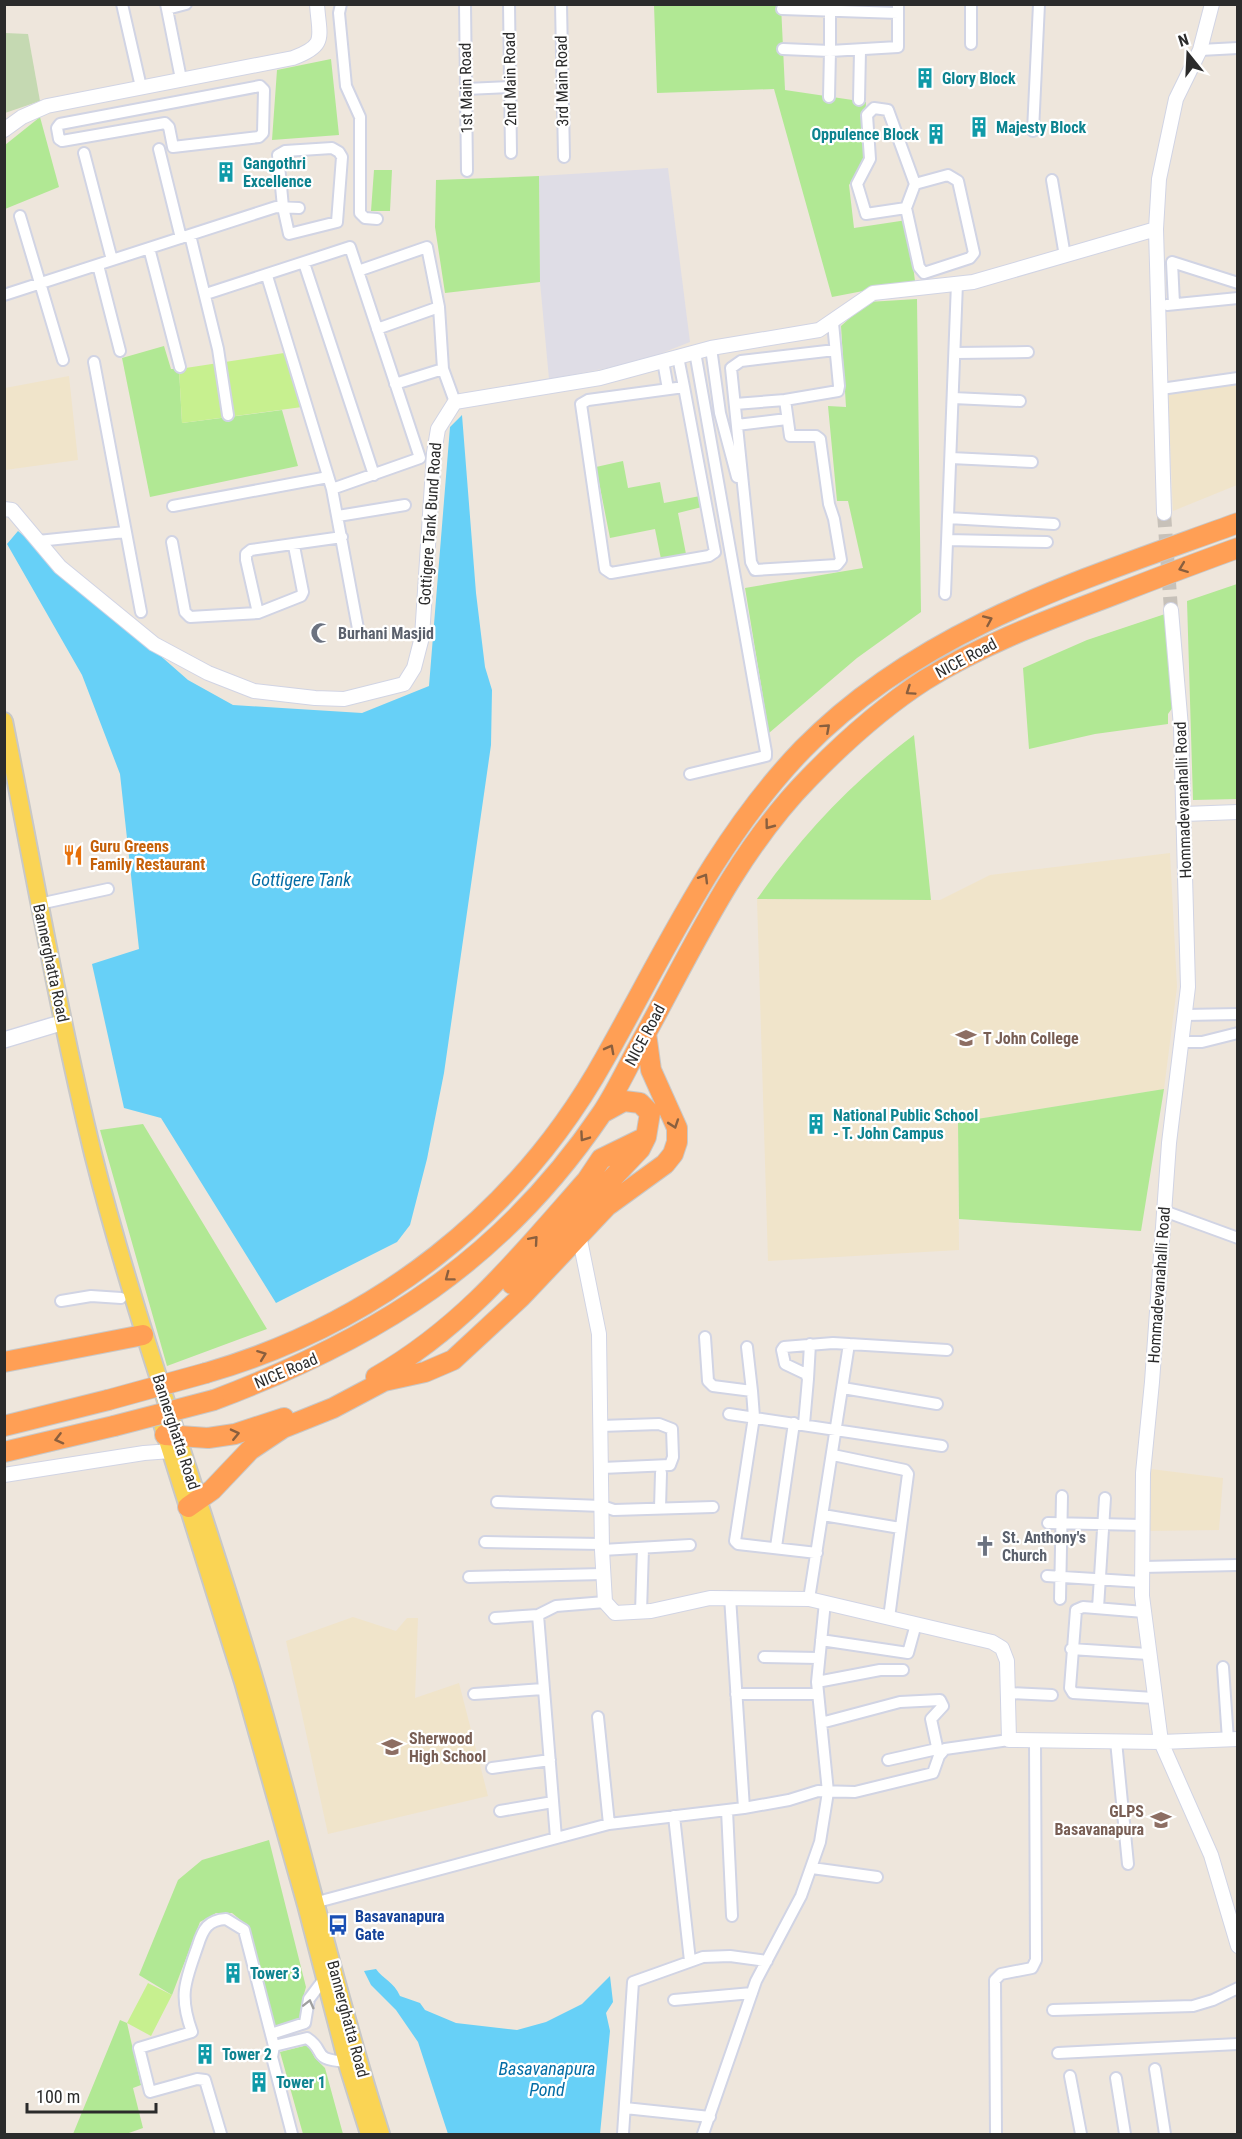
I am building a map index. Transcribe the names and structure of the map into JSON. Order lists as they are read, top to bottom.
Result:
{
  "streets": {
    "highway": ["NICE Road"],
    "main road": ["Bannerghatta Road"],
    "street": [
      "2nd Main Road",
      "3rd Main Road",
      "1st Main Road",
      "Gottigere Tank Bund Road",
      "Hommadevanahalli Road"
    ]
  },
  "water": ["Gottigere Tank", "Basavanapura Pond"],
  "places": {
    "building": [
      "Glory Block",
      "Majesty Block",
      "Oppulence Block",
      "Gangothri Excellence",
      "National Public School - T. John Campus",
      "Tower 3",
      "Tower 2",
      "Tower 1"
    ],
    "mosque": ["Burhani Masjid"],
    "restaurant": ["Guru Greens Family Restaurant"],
    "school or university": ["T John College", "Sherwood High School", "GLPS Basavanapura"],
    "church": ["St. Anthony's Church"],
    "bus stop": ["Basavanapura Gate"]
  },
  "scale_bar": "100 m",
  "north": "top"
}
